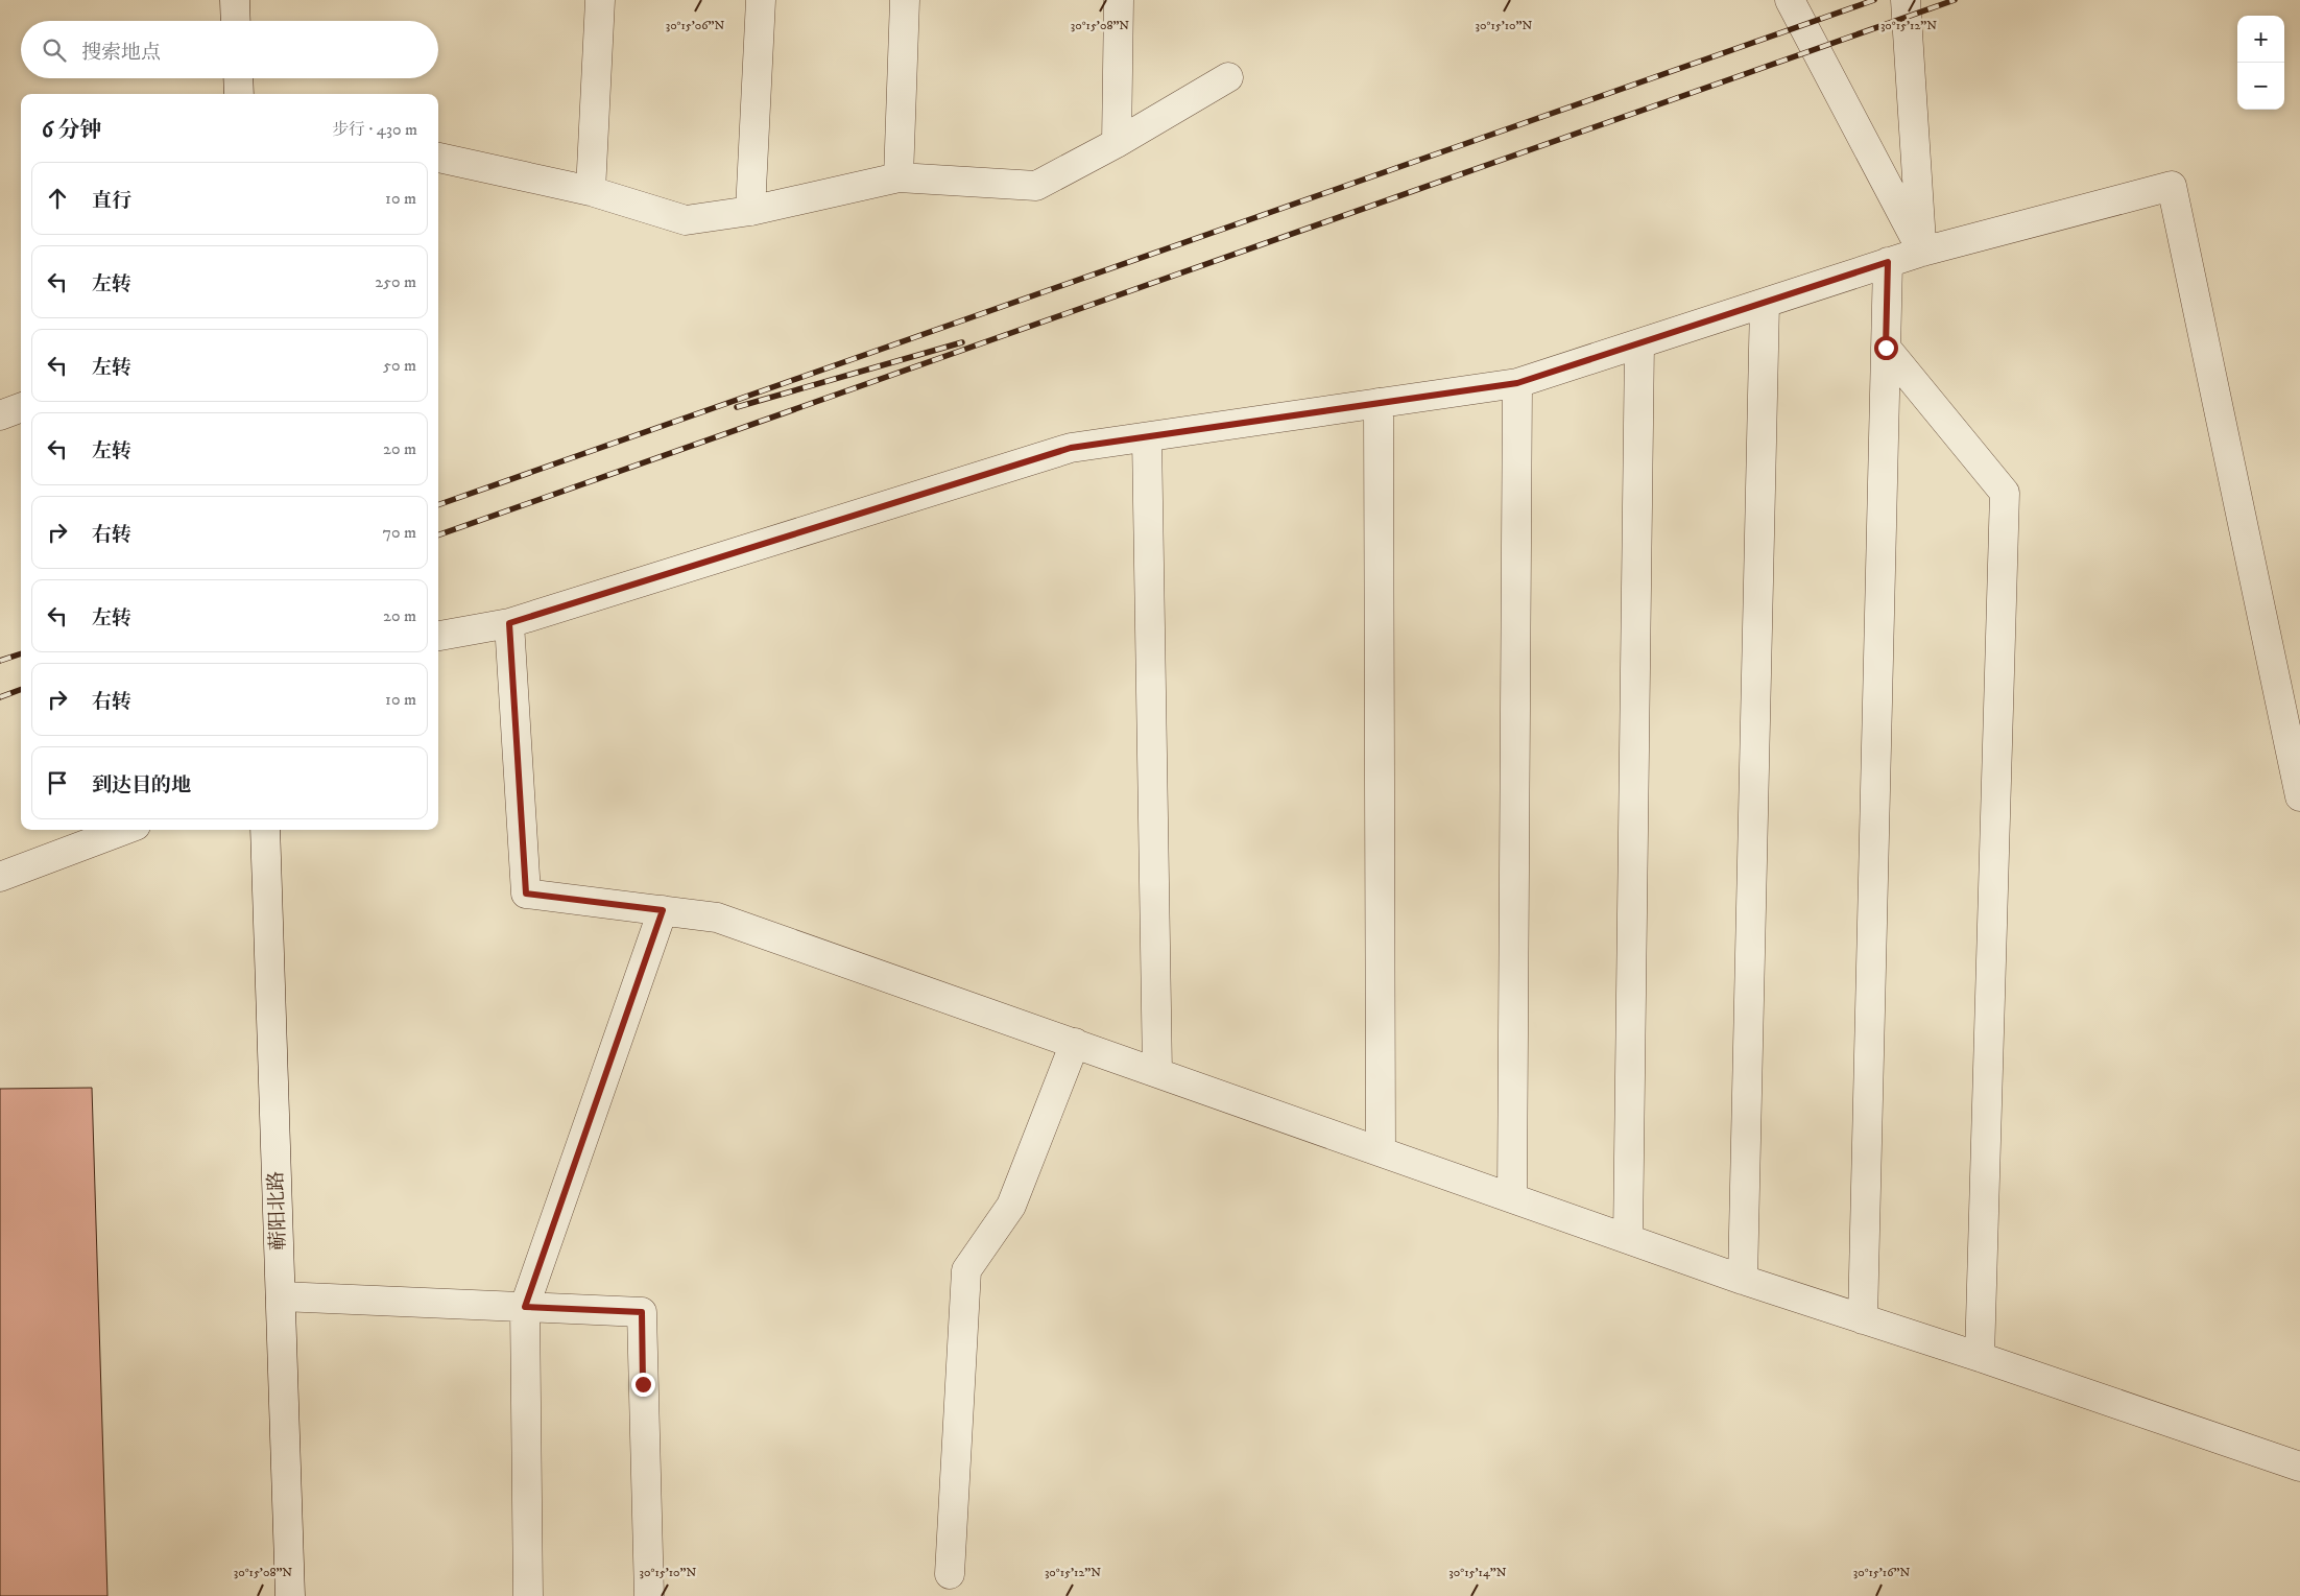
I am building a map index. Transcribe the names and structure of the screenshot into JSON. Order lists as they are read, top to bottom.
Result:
{
  "streets": {
    "street": ["蕲阳北路"]
  },
  "page": {
    "map_buttons": ["+", "−"],
    "search": "搜索地点",
    "heading": ["6 分钟", "步行 · 430 m"],
    "list": [
      ["直行", "10 m"],
      ["左转", "250 m"],
      ["左转", "50 m"],
      ["左转", "20 m"],
      ["右转", "70 m"],
      ["左转", "20 m"],
      ["右转", "10 m"],
      "到达目的地"
    ]
  },
  "coordinates": [
    "30°15'06\"N",
    "30°15'08\"N",
    "30°15'10\"N",
    "30°15'12\"N",
    "30°15'14\"N",
    "30°15'16\"N"
  ]
}
